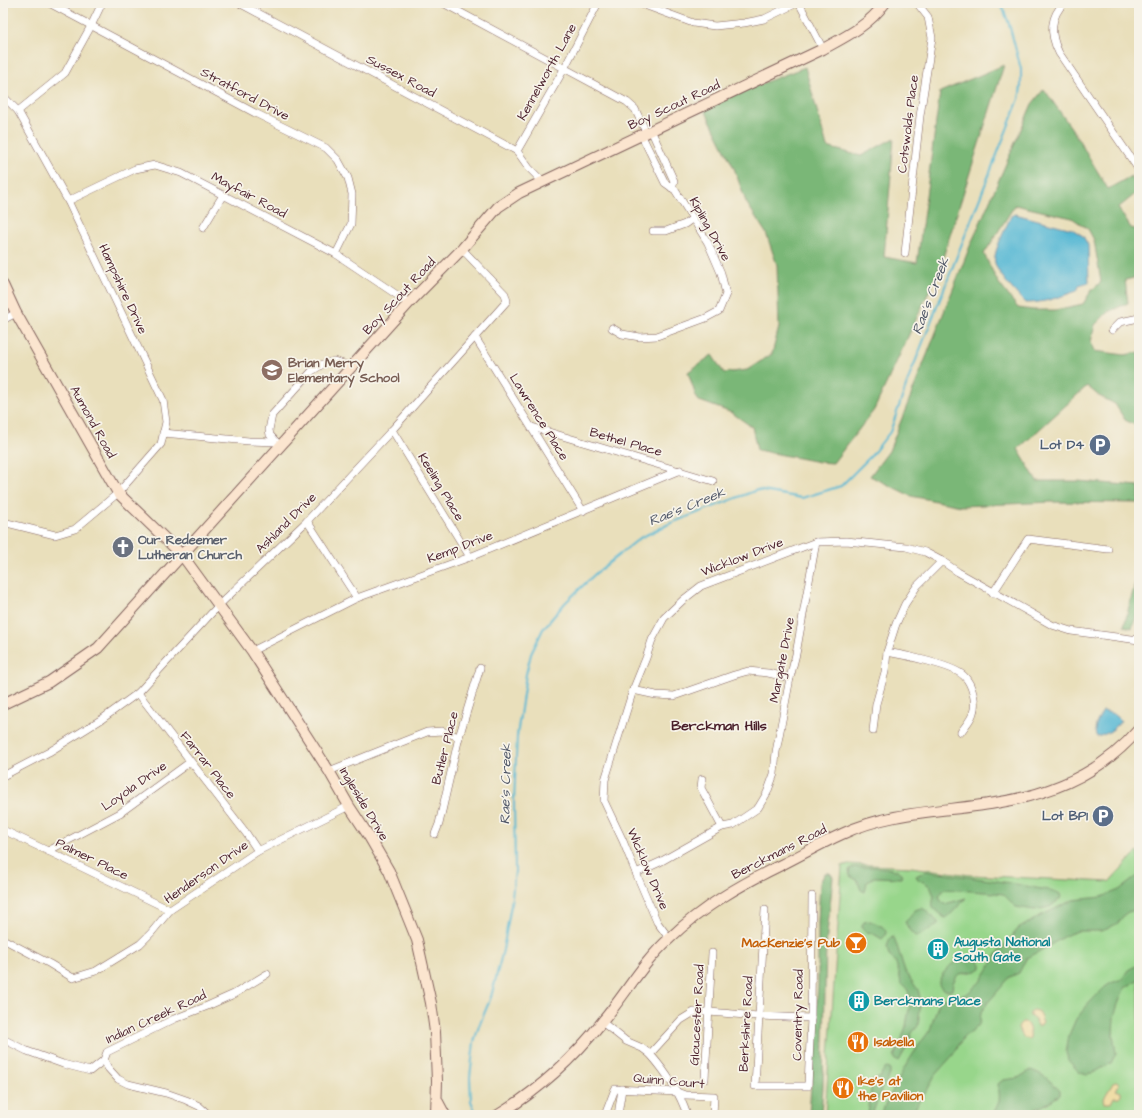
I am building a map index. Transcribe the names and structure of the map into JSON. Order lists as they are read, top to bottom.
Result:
{
  "streets": {
    "street": [
      "Kennelworth Lane",
      "Sussex Road",
      "Stratford Drive",
      "Boy Scout Road",
      "Cotswolds Place",
      "Mayfair Road",
      "Kipling Drive",
      "Hampshire Drive",
      "Lawrence Place",
      "Aumond Road",
      "Bethel Place",
      "Keeling Place",
      "Ashland Drive",
      "Kemp Drive",
      "Wicklow Drive",
      "Margate Drive",
      "Butler Place",
      "Farrar Place",
      "Loyola Drive",
      "Ingleside Drive",
      "Berckmans Road",
      "Palmer Place",
      "Henderson Drive",
      "Gloucester Road",
      "Coventry Road",
      "Indian Creek Road",
      "Berkshire Road",
      "Quinn Court"
    ]
  },
  "crossings": [
    ["Kennelworth Lane", "Sussex Road"],
    ["Kennelworth Lane", "Kipling Drive"],
    ["Sussex Road", "Boy Scout Road"],
    ["Stratford Drive", "Mayfair Road"],
    ["Boy Scout Road", "Mayfair Road"],
    ["Boy Scout Road", "Kipling Drive"],
    ["Boy Scout Road", "Aumond Road"],
    ["Boy Scout Road", "Ashland Drive"],
    ["Boy Scout Road", "Ingleside Drive"],
    ["Mayfair Road", "Hampshire Drive"],
    ["Hampshire Drive", "Aumond Road"],
    ["Lawrence Place", "Bethel Place"],
    ["Lawrence Place", "Ashland Drive"],
    ["Lawrence Place", "Kemp Drive"],
    ["Aumond Road", "Ingleside Drive"],
    ["Bethel Place", "Kemp Drive"],
    ["Keeling Place", "Ashland Drive"],
    ["Keeling Place", "Kemp Drive"],
    ["Ashland Drive", "Farrar Place"],
    ["Ashland Drive", "Ingleside Drive"],
    ["Kemp Drive", "Ingleside Drive"],
    ["Wicklow Drive", "Margate Drive"],
    ["Wicklow Drive", "Berckmans Road"],
    ["Farrar Place", "Loyola Drive"],
    ["Farrar Place", "Henderson Drive"],
    ["Loyola Drive", "Palmer Place"],
    ["Ingleside Drive", "Henderson Drive"],
    ["Palmer Place", "Henderson Drive"],
    ["Coventry Road", "Berkshire Road"]
  ],
  "districts": ["Berckman Hills"],
  "water": ["Rae's Creek"],
  "places": {
    "school or university": ["Brian Merry Elementary School"],
    "parking": ["Lot D4", "Lot BP1"],
    "church": ["Our Redeemer Lutheran Church"],
    "bar": ["MacKenzie's Pub"],
    "building": ["Augusta National South Gate", "Berckmans Place"],
    "restaurant": ["Isabella", "Ike's at the Pavilion"]
  }
}
